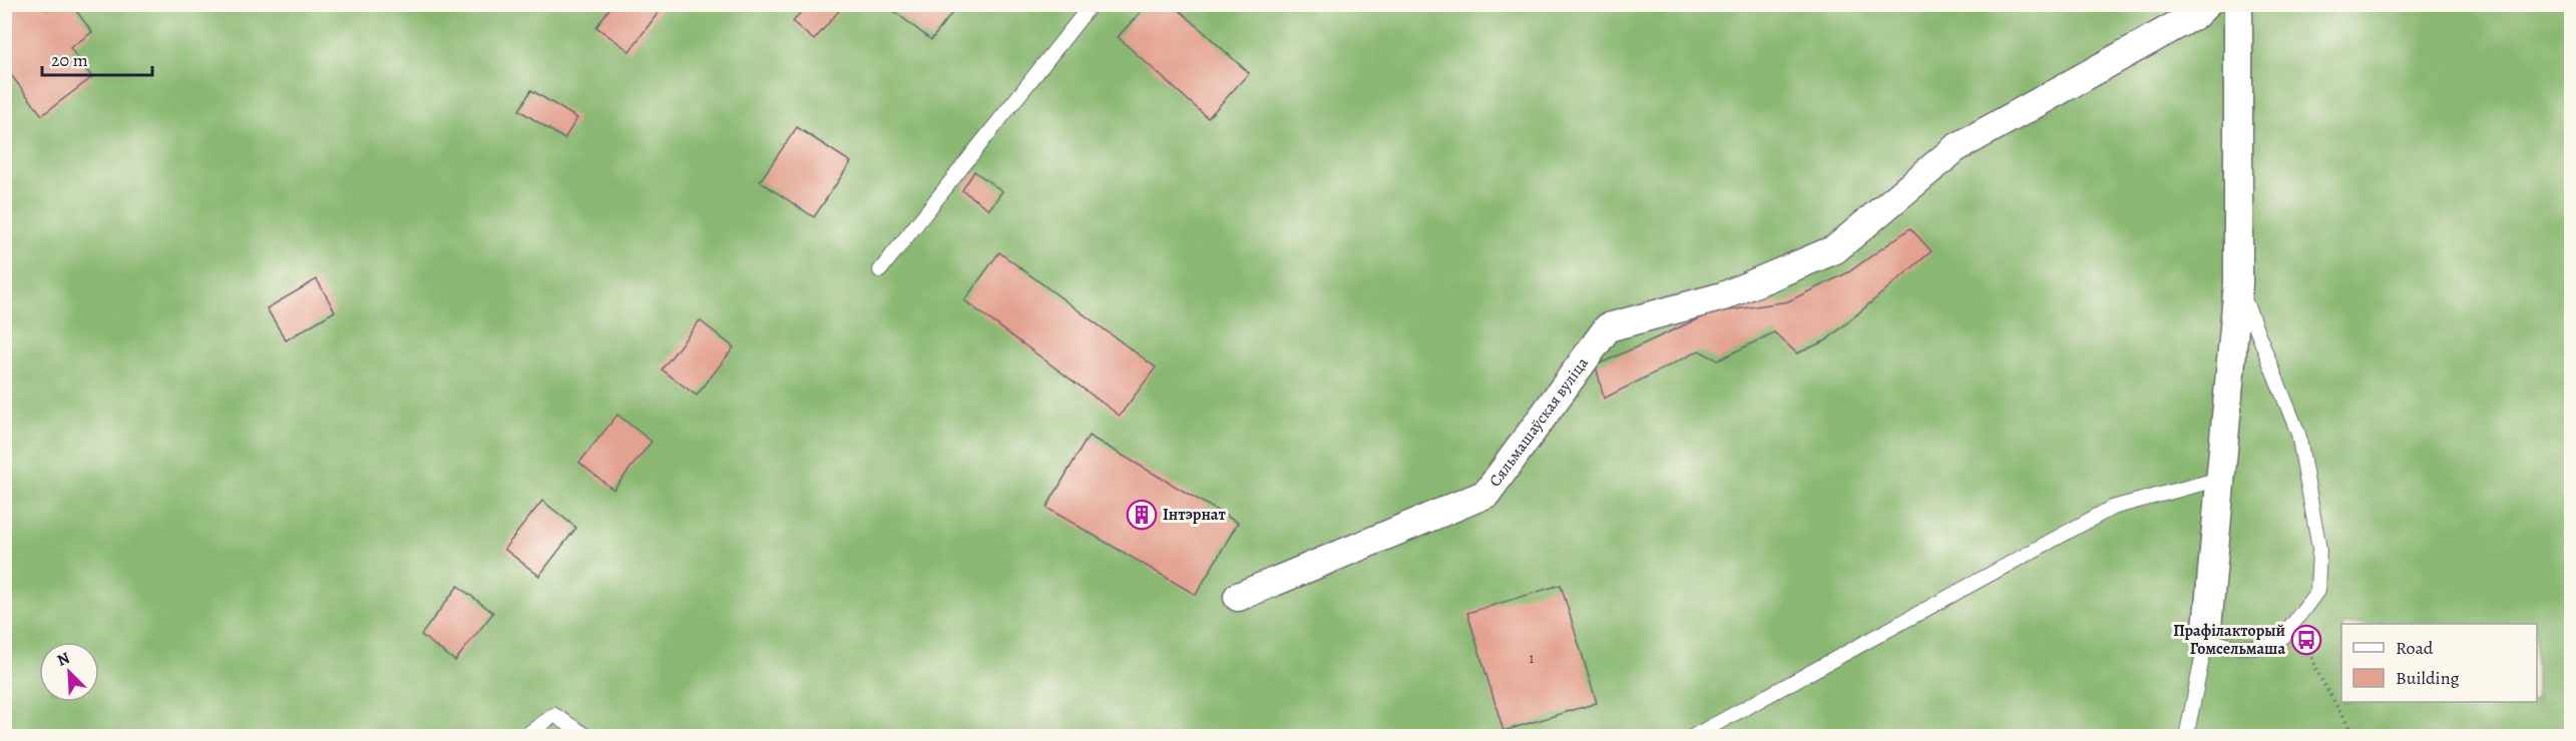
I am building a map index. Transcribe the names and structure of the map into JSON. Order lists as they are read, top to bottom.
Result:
{
  "streets": {
    "street": ["Сяльмашаўская вуліца"]
  },
  "places": {
    "building": ["Інтэрнат"],
    "bus stop": ["Прафілакторый Гомсельмаша"]
  },
  "house_numbers": ["1"],
  "legend": ["Road", "Building"],
  "scale_bar": "20 m",
  "north": "top left"
}
